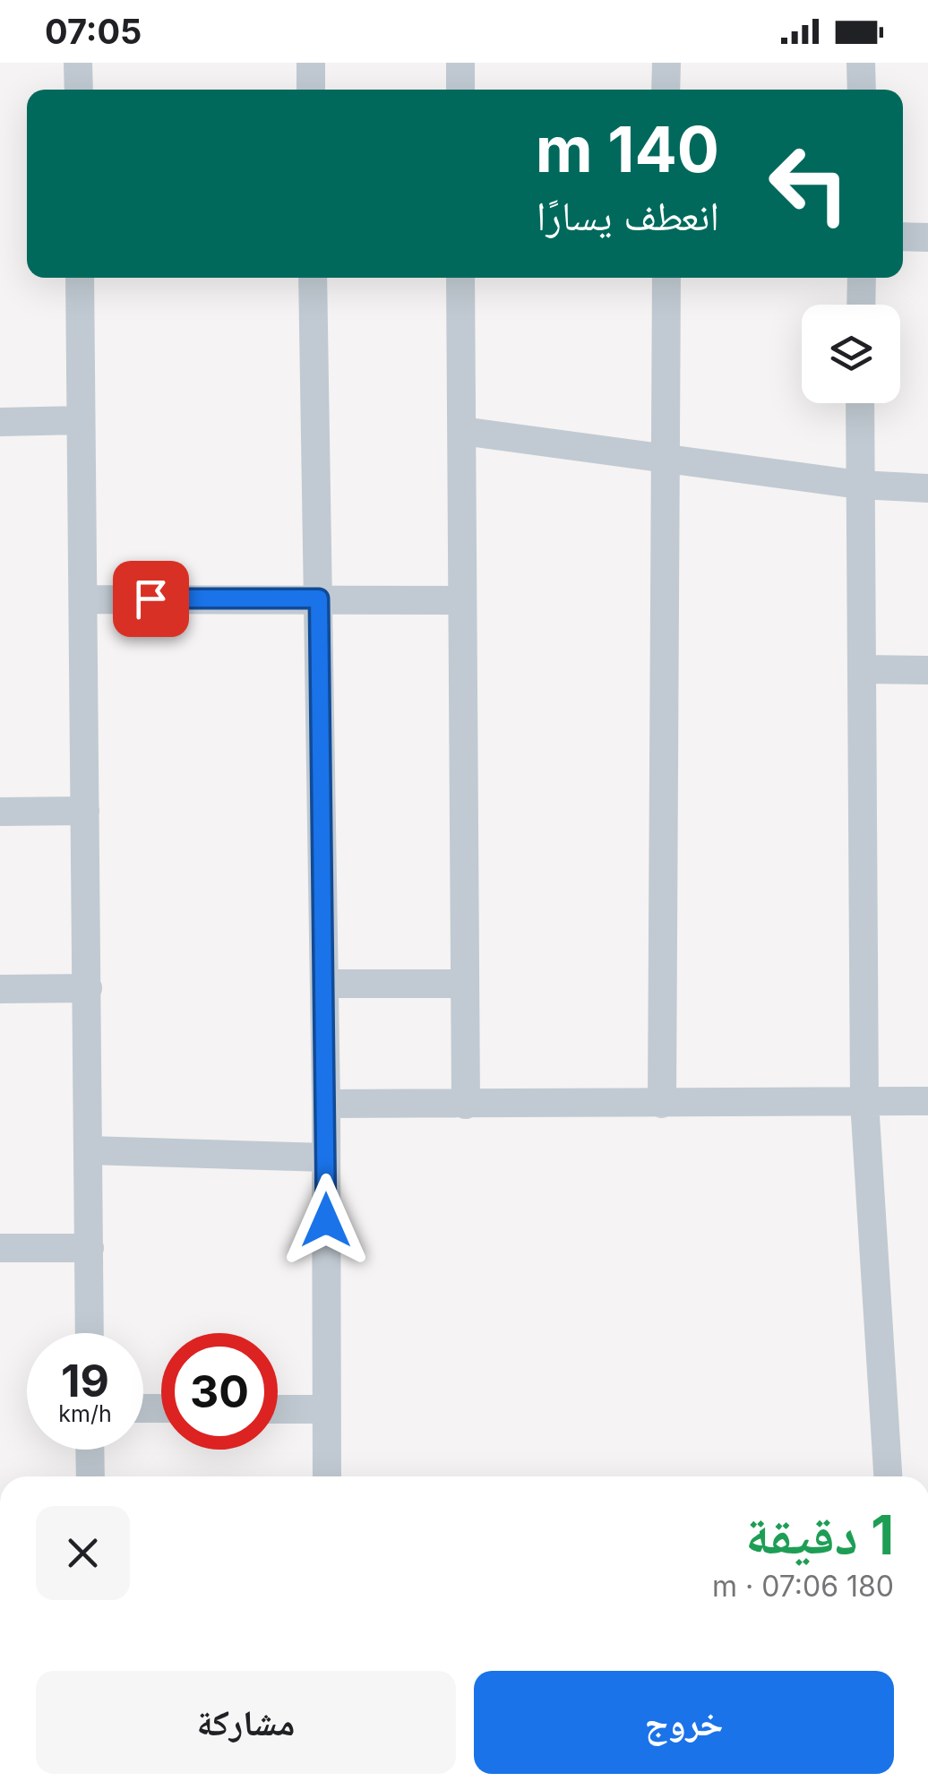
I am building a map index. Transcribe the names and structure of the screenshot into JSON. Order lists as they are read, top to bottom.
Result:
{
  "page": {
    "status": "07:05",
    "turn": ["140 m", "انعطف يسارًا"],
    "speed": "19 km/h",
    "limit": "30",
    "heading": ["1 دقيقة", "180 m · 07:06"],
    "buttons": ["خروج", "مشاركة"]
  }
}
